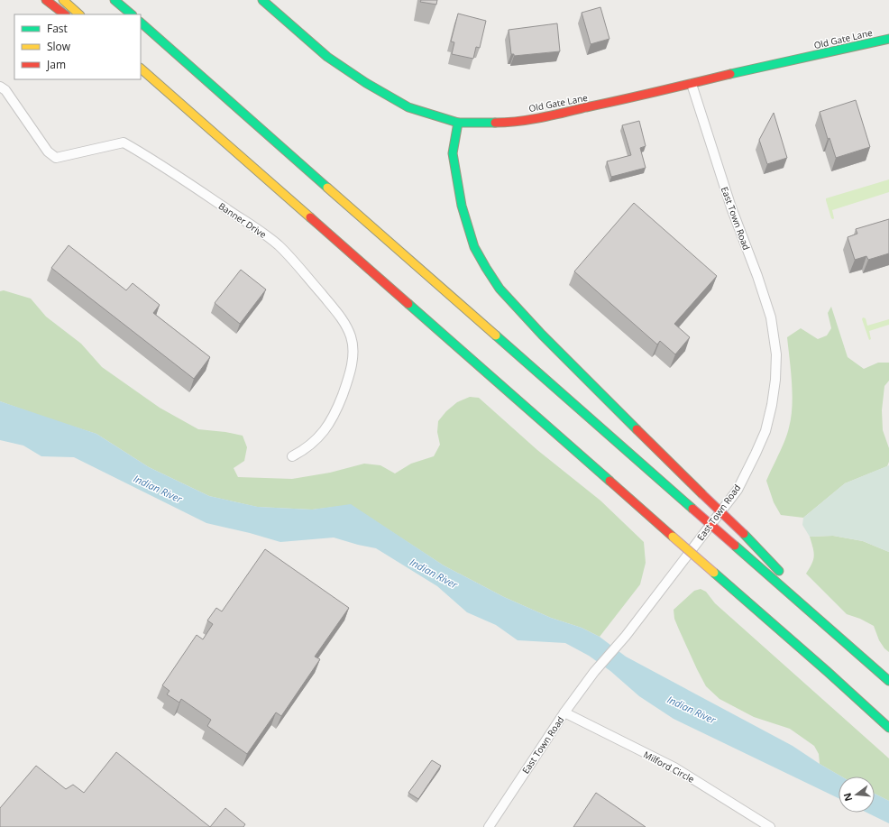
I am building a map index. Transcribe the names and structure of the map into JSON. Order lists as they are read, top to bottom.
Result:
{
  "streets": {
    "main road": ["Old Gate Lane"],
    "street": ["East Town Road", "Banner Drive", "Milford Circle"]
  },
  "crossings": [
    ["Old Gate Lane", "East Town Road"],
    ["East Town Road", "Milford Circle"]
  ],
  "water": ["Indian River"],
  "legend": ["Fast", "Slow", "Jam"],
  "north": "left"
}
